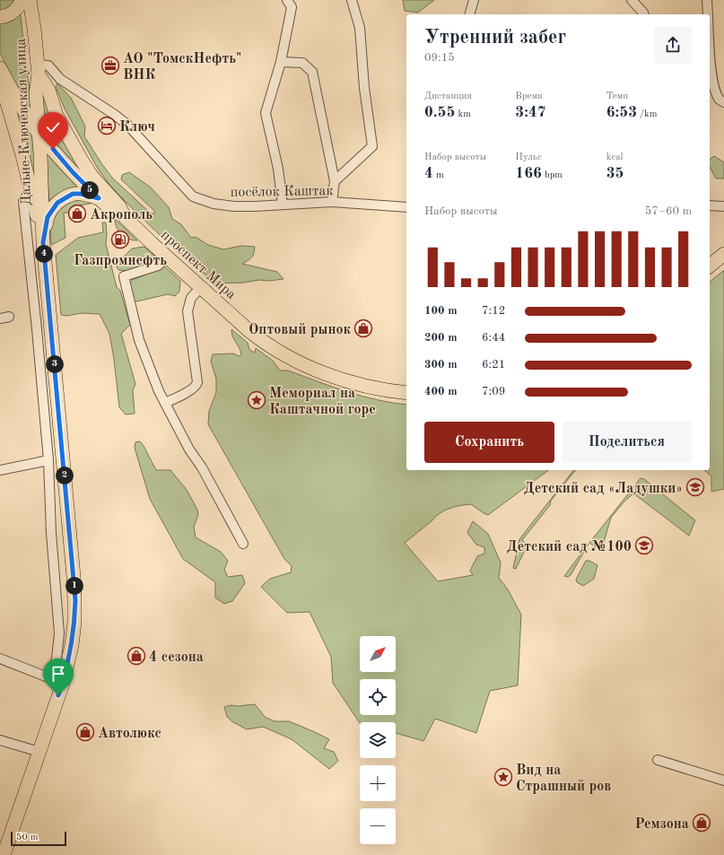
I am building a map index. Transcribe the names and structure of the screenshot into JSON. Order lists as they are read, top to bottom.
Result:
{
  "streets": {
    "main road": ["Дальне-Ключевская улица", "проспект Мира"],
    "street": ["посёлок Каштак"]
  },
  "crossings": [
    ["Дальне-Ключевская улица", "посёлок Каштак"],
    ["Дальне-Ключевская улица", "проспект Мира"],
    ["посёлок Каштак", "проспект Мира"]
  ],
  "places": {
    "office": ["АО \"ТомскНефть\" ВНК"],
    "hotel": ["Ключ"],
    "shop": [
      "Акрополь",
      "Оптовый рынок",
      "4 сезона",
      "Автолюкс",
      "Ремзона"
    ],
    "fuel station": ["Газпромнефть"],
    "place": ["Мемориал на Каштачной горе", "Вид на Страшный ров"],
    "school or university": ["Детский сад «Ладушки»", "Детский сад №100"]
  },
  "scale_bar": "50 m",
  "north": "top right",
  "page": {
    "heading": ["Утренний забег", "09:15"],
    "stats": [
      ["Дистанция", "0.55 km"],
      ["Время", "3:47"],
      ["Темп", "6:53 /km"],
      ["Набор высоты", "4 m"],
      ["Пульс", "166 bpm"],
      ["kcal", "35"]
    ],
    "pins": [
      "5",
      "4",
      "3",
      "2",
      "1"
    ],
    "chart": ["Набор высоты", "57–60 m"],
    "list": [
      {
        "name": "100 m",
        "note": "7:12"
      },
      {
        "name": "200 m",
        "note": "6:44"
      },
      {
        "name": "300 m",
        "note": "6:21"
      },
      {
        "name": "400 m",
        "note": "7:09"
      }
    ],
    "buttons": ["Сохранить", "Поделиться"],
    "map_buttons": ["+", "−"],
    "scale": "50 m"
  }
}
